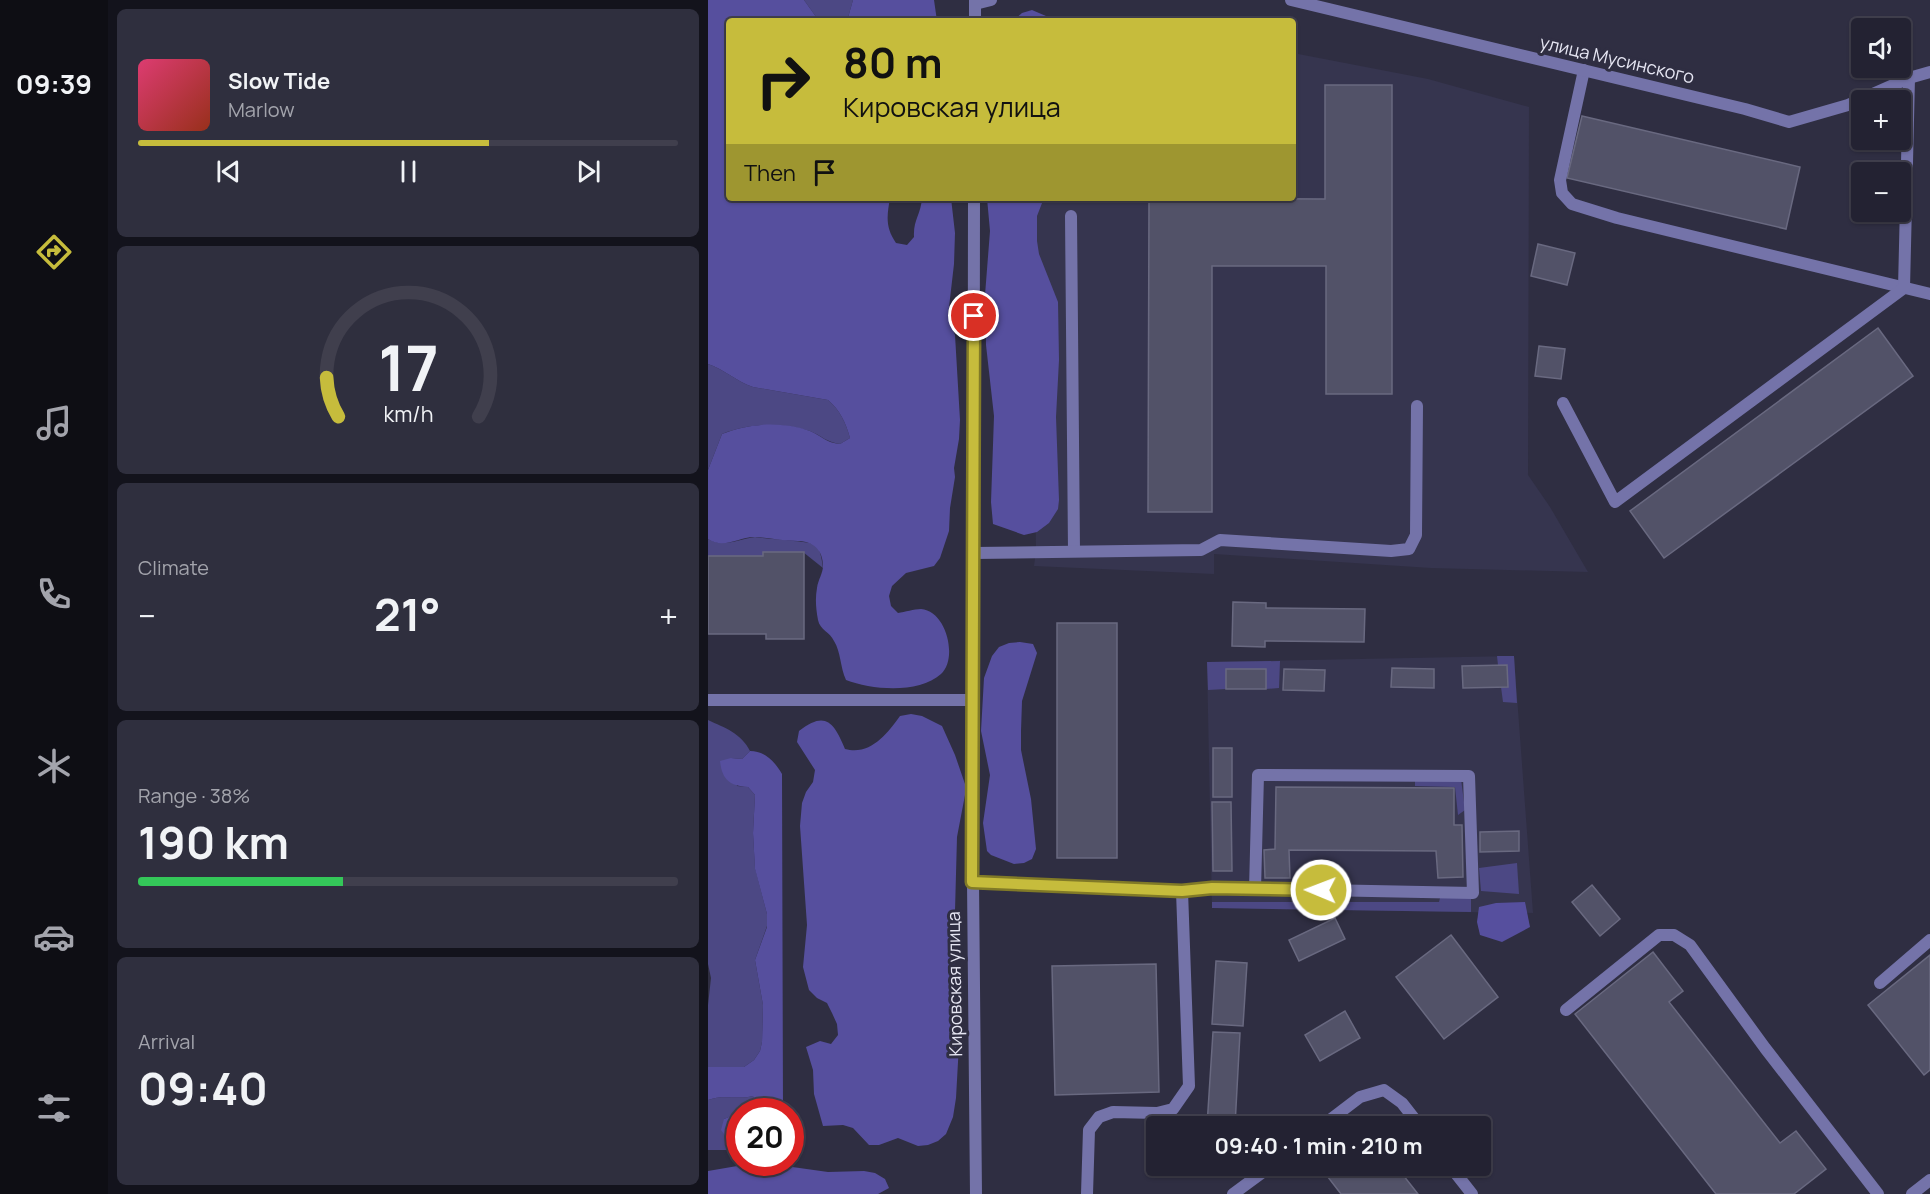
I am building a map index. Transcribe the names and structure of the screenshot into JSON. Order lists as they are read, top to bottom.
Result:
{
  "streets": {
    "street": ["улица Мусинского", "Кировская улица"]
  },
  "page": {
    "tabs": "09:39",
    "map_buttons": ["+", "−"],
    "turn": ["80 m", "Кировская улица"],
    "song": ["Slow Tide", "Marlow"],
    "then": "Then",
    "tile": [
      "Climate",
      ["Range · 38%", "190 km"],
      ["Arrival", "09:40"]
    ],
    "heat": ["−", "21°", "+"],
    "limit": "20",
    "trip": "09:40 · 1 min · 210 m",
    "gauge": ["17", "km/h"]
  }
}
